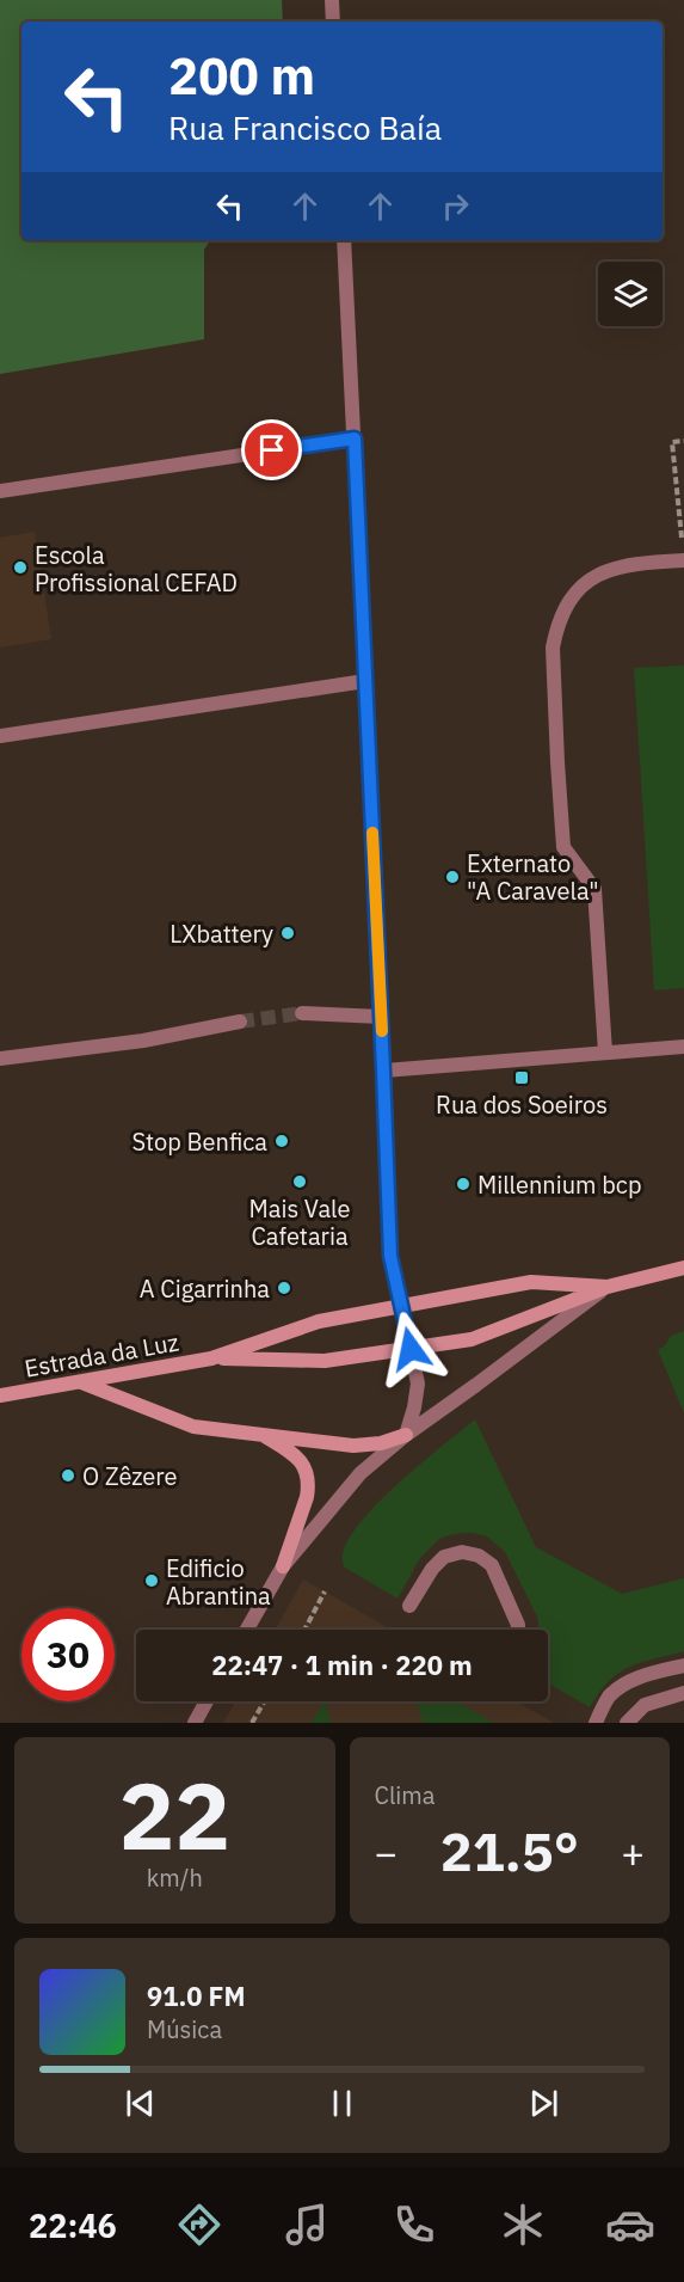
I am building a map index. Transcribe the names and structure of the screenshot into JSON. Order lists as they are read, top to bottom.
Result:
{
  "streets": {
    "main road": ["Estrada da Luz"]
  },
  "places": {
    "other": [
      "Escola Profissional CEFAD",
      "Externato \"A Caravela\"",
      "LXbattery",
      "Stop Benfica",
      "Mais Vale Cafetaria",
      "Millennium bcp",
      "A Cigarrinha",
      "O Zêzere",
      "Edificio Abrantina"
    ],
    "transit": ["Rua dos Soeiros"]
  },
  "page": {
    "turn": ["200 m", "Rua Francisco Baía"],
    "limit": "30",
    "trip": "22:47 · 1 min · 220 m",
    "tile": [
      ["22", "km/h"],
      "Clima"
    ],
    "heat": ["−", "21.5°", "+"],
    "song": ["91.0 FM", "Música"],
    "tabs": "22:46"
  }
}
